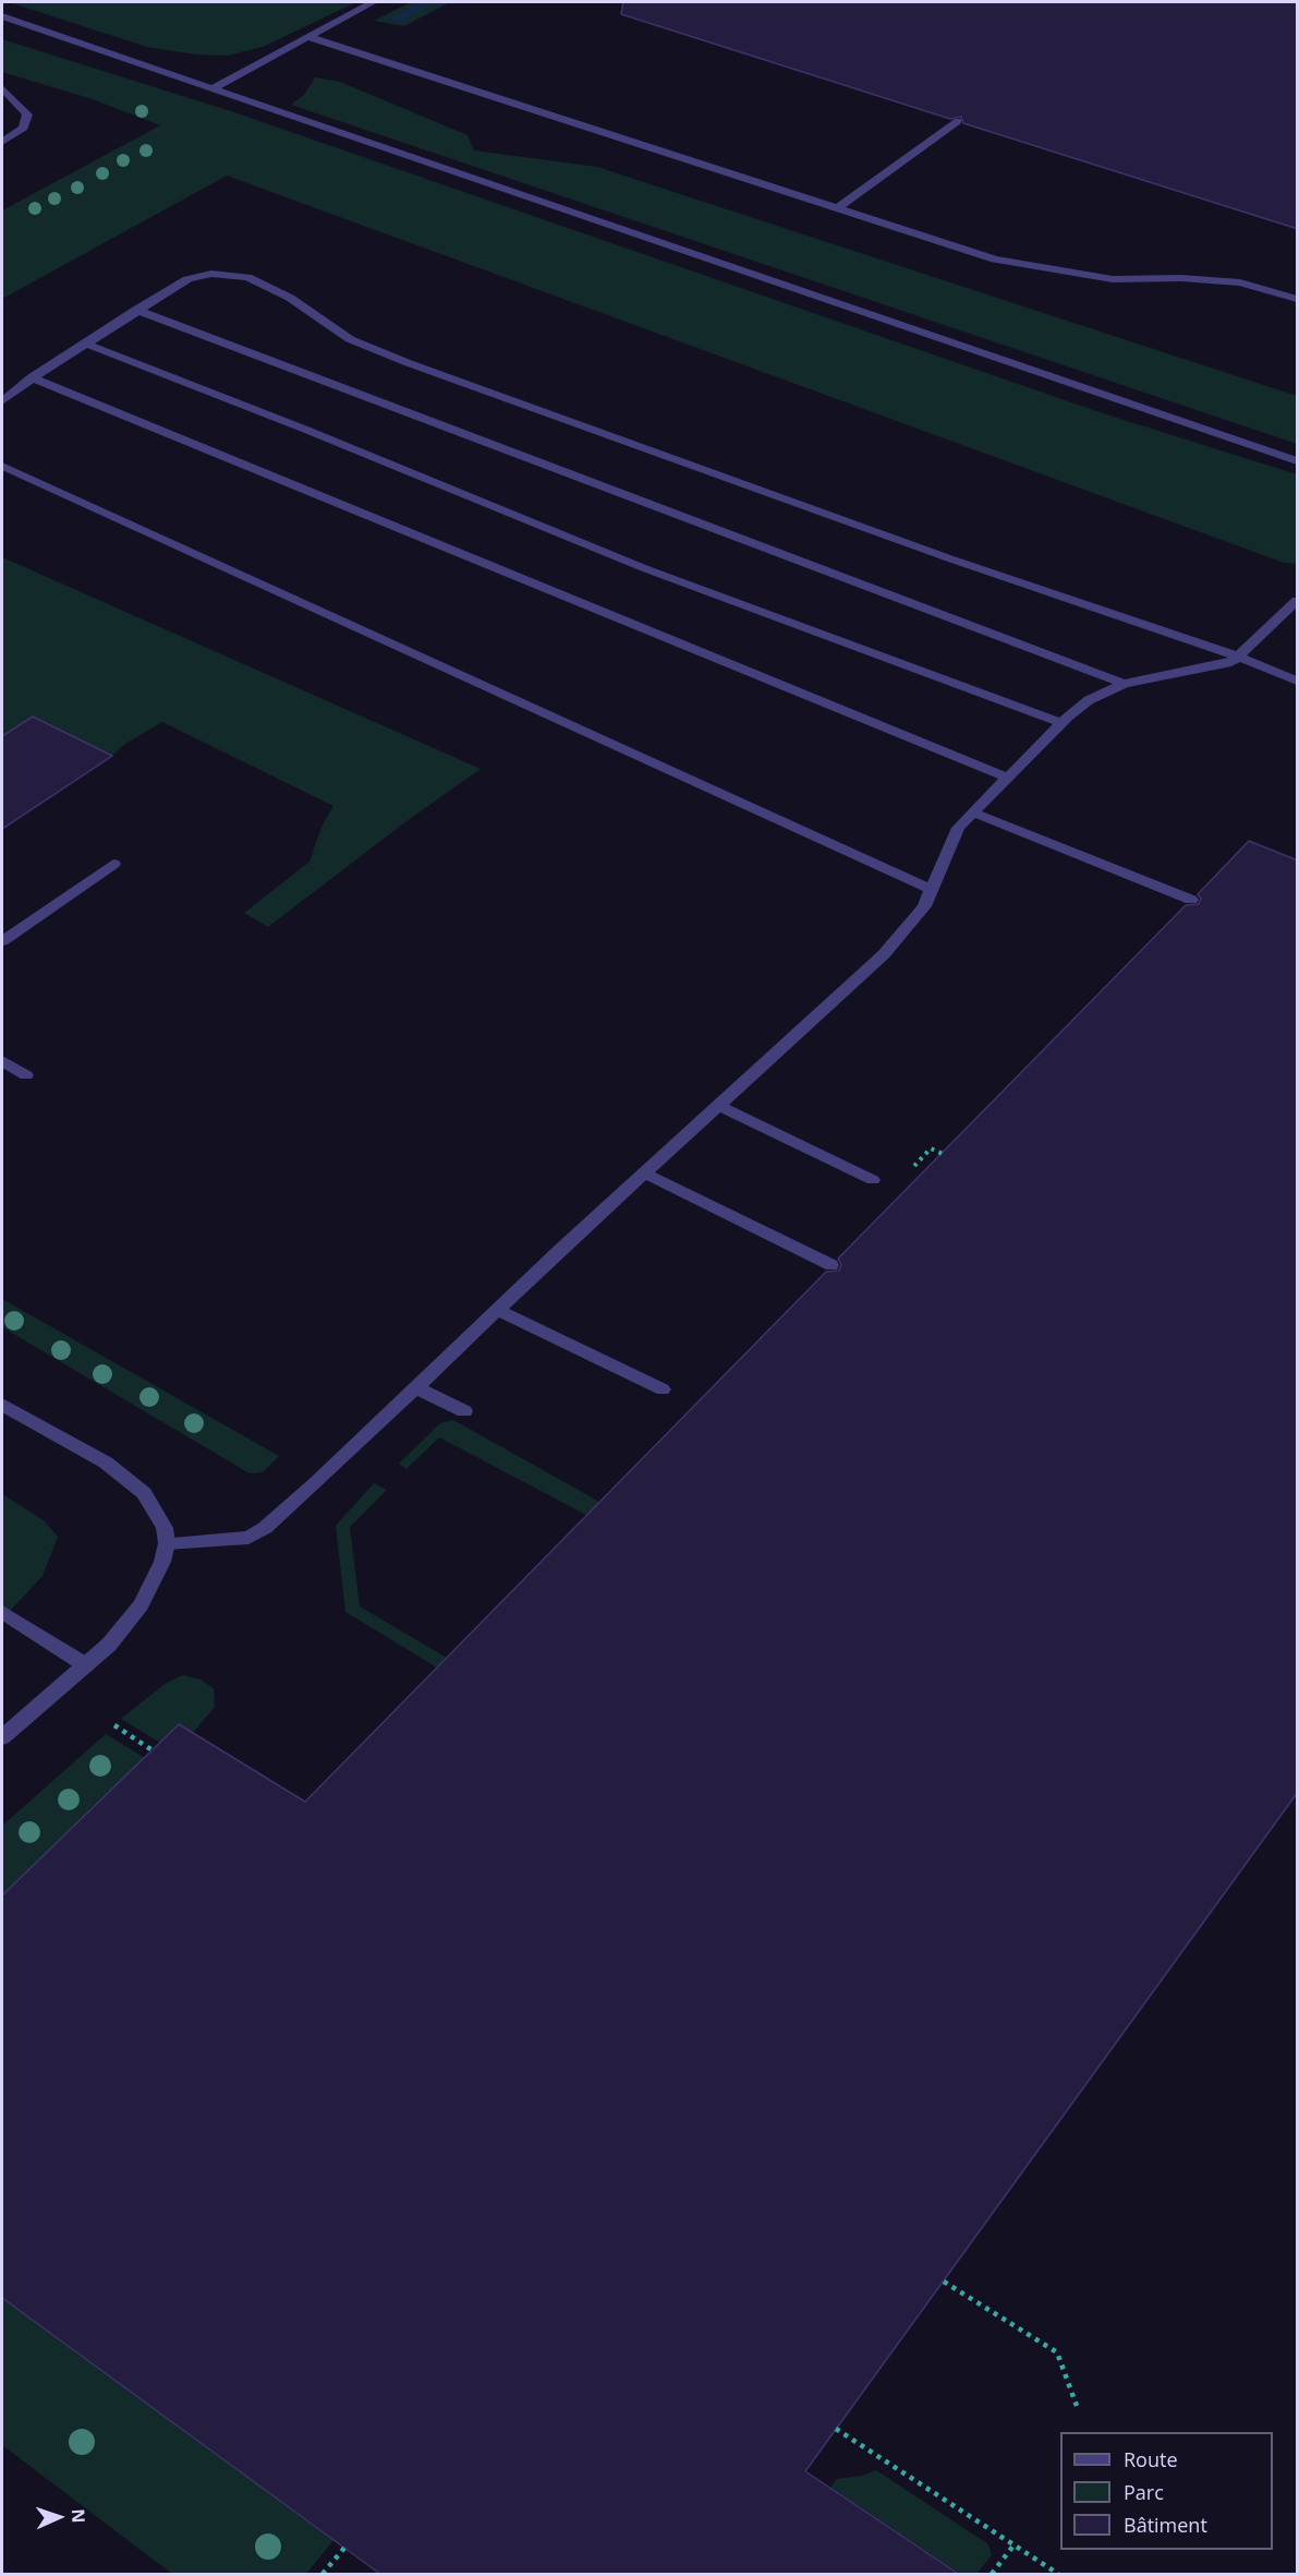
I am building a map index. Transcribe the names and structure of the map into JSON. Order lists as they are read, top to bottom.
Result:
{
  "legend": ["Route", "Parc", "Bâtiment"],
  "north": "right"
}
